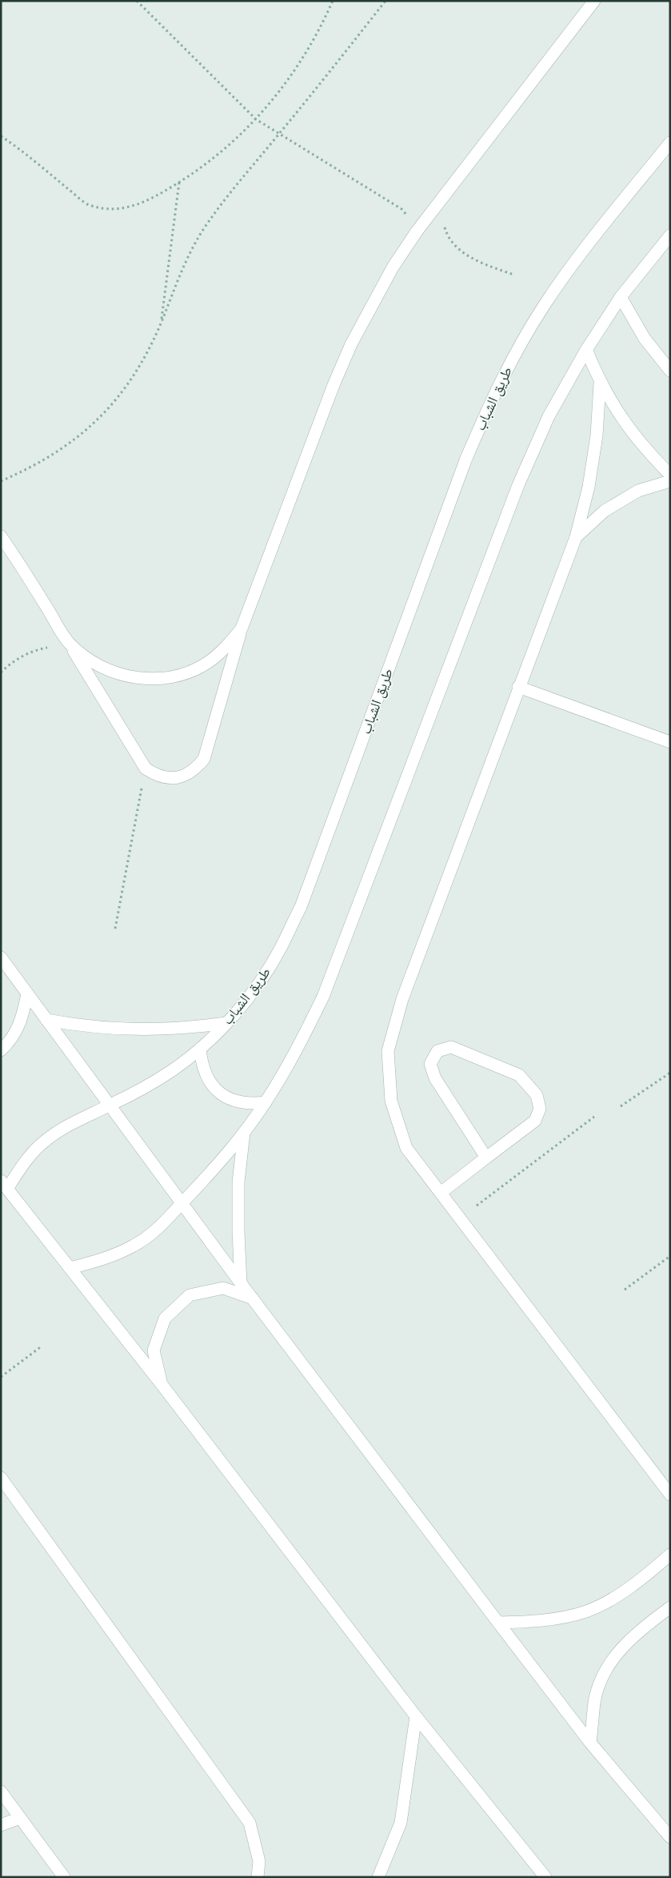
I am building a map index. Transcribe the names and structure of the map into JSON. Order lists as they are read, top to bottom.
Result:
{
  "streets": {
    "street": ["طريق الشباب"]
  }
}
